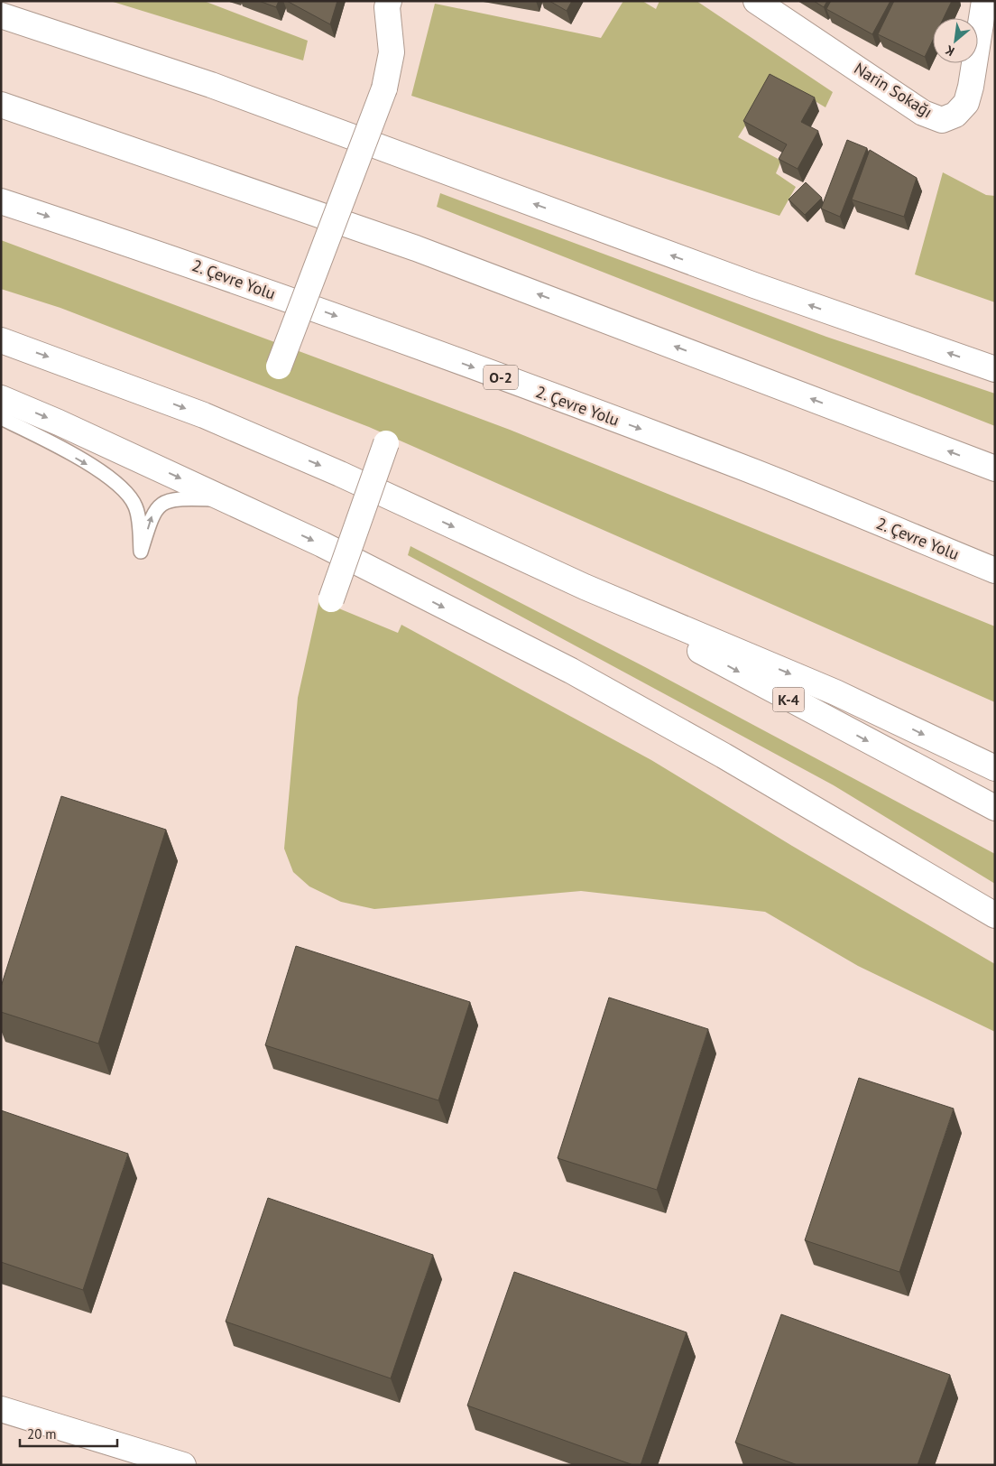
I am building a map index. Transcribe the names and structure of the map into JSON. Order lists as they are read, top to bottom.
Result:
{
  "streets": {
    "main road": [
      "Narin Sokağı",
      "2. Çevre Yolu",
      "O-2",
      "K-4"
    ]
  },
  "scale_bar": "20 m",
  "north": "bottom left"
}
